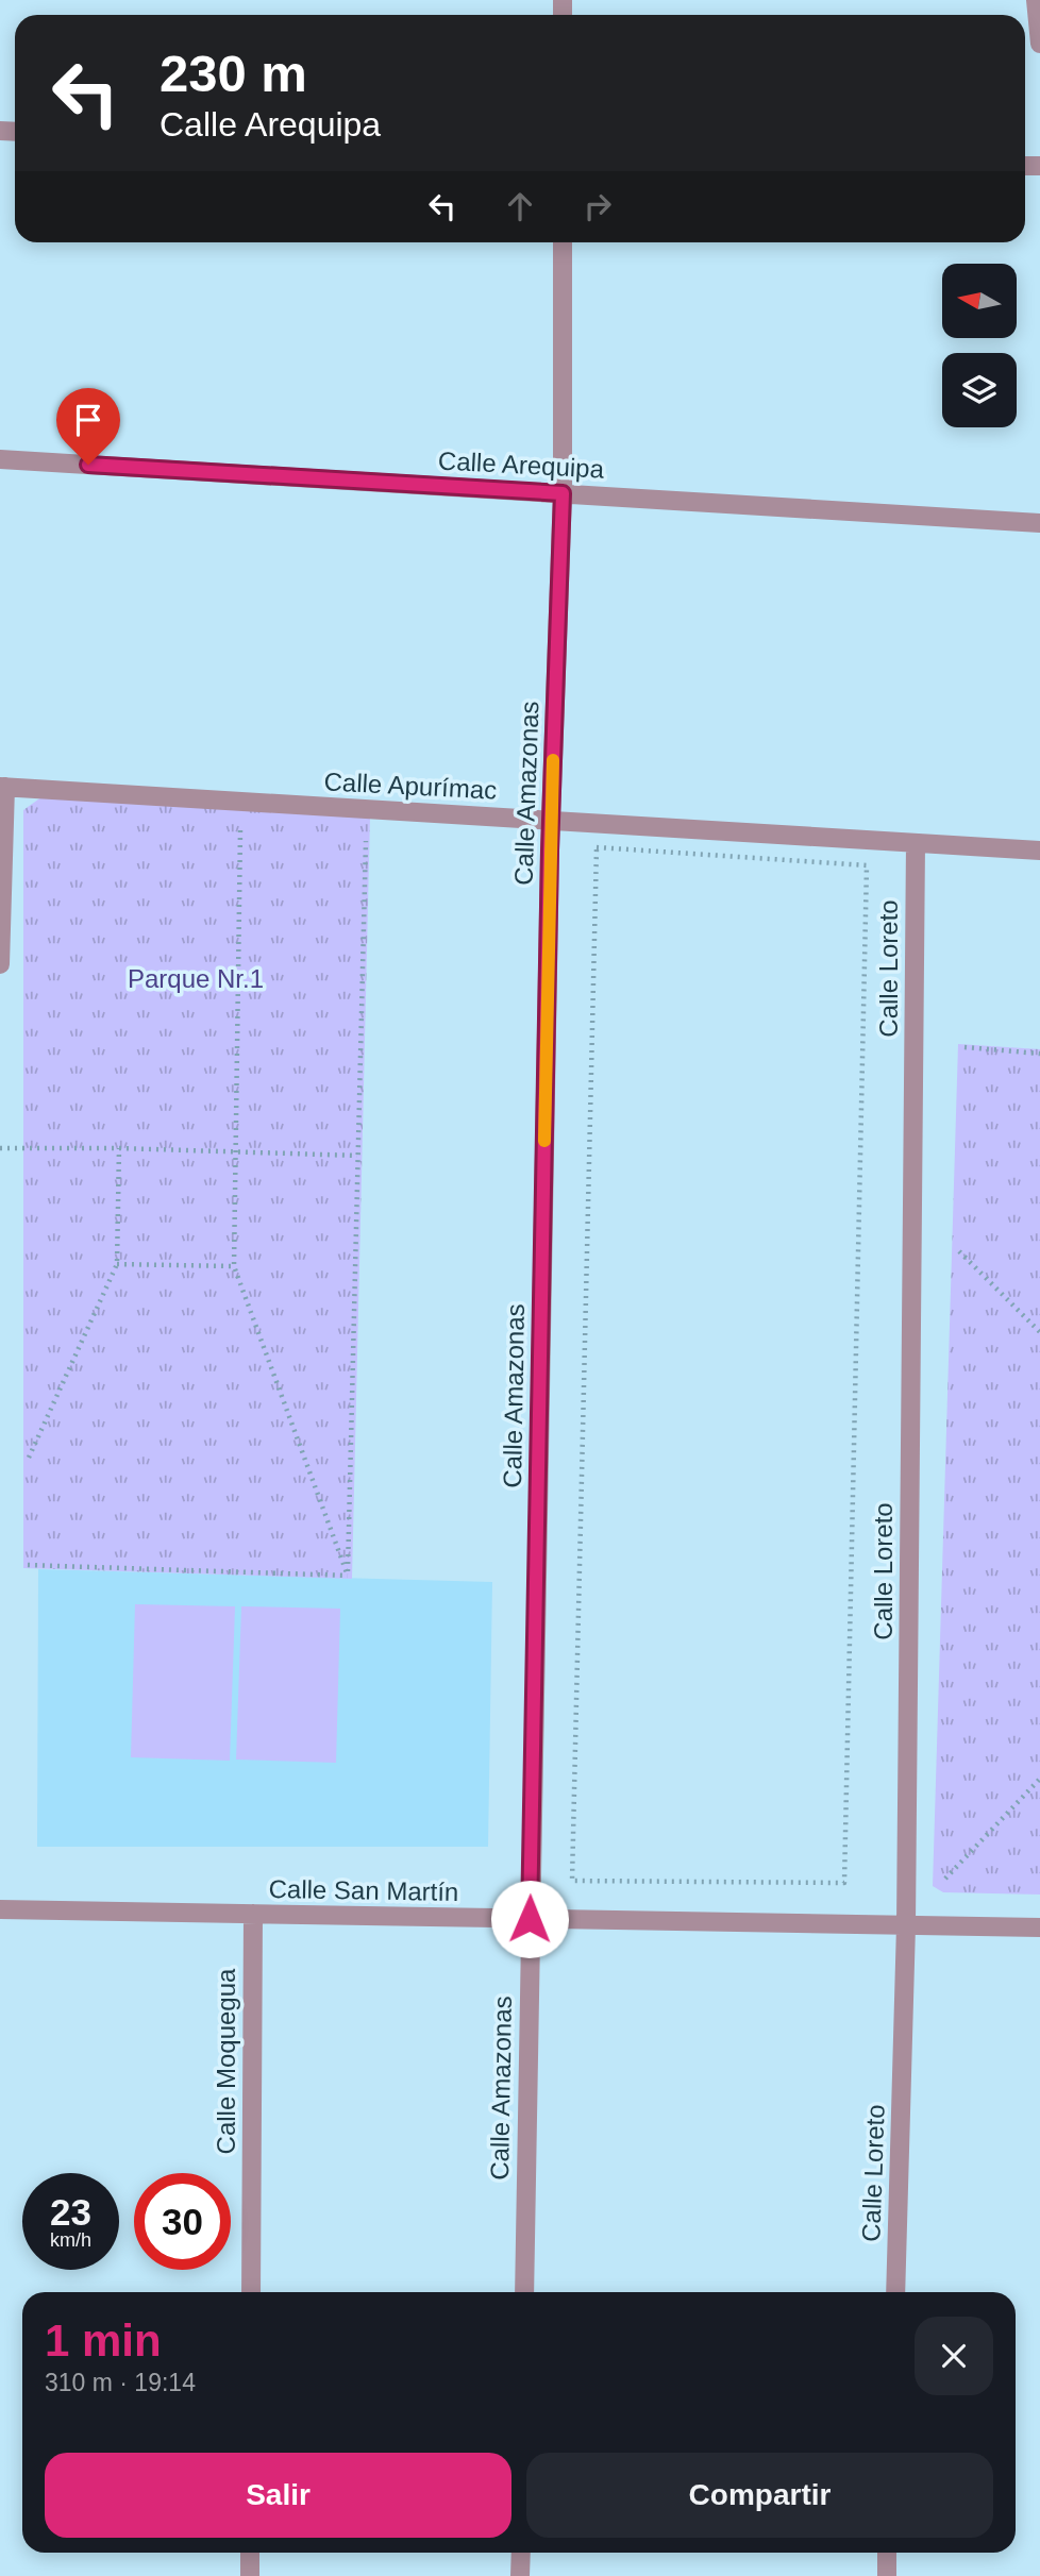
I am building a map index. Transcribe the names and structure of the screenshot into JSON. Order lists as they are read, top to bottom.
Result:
{
  "streets": {
    "street": [
      "Calle Arequipa",
      "Calle Apurímac",
      "Calle Amazonas",
      "Calle Loreto",
      "Calle San Martín",
      "Calle Moquegua"
    ]
  },
  "crossings": [
    ["Calle Arequipa", "Calle Amazonas"],
    ["Calle Apurímac", "Calle Amazonas"],
    ["Calle Apurímac", "Calle Loreto"],
    ["Calle Amazonas", "Calle San Martín"],
    ["Calle Loreto", "Calle San Martín"],
    ["Calle San Martín", "Calle Moquegua"]
  ],
  "parks": ["Parque Nr.1"],
  "north": "left",
  "page": {
    "turn": ["230 m", "Calle Arequipa"],
    "speed": "23 km/h",
    "limit": "30",
    "heading": ["1 min", "310 m · 19:14"],
    "buttons": ["Salir", "Compartir"]
  }
}
